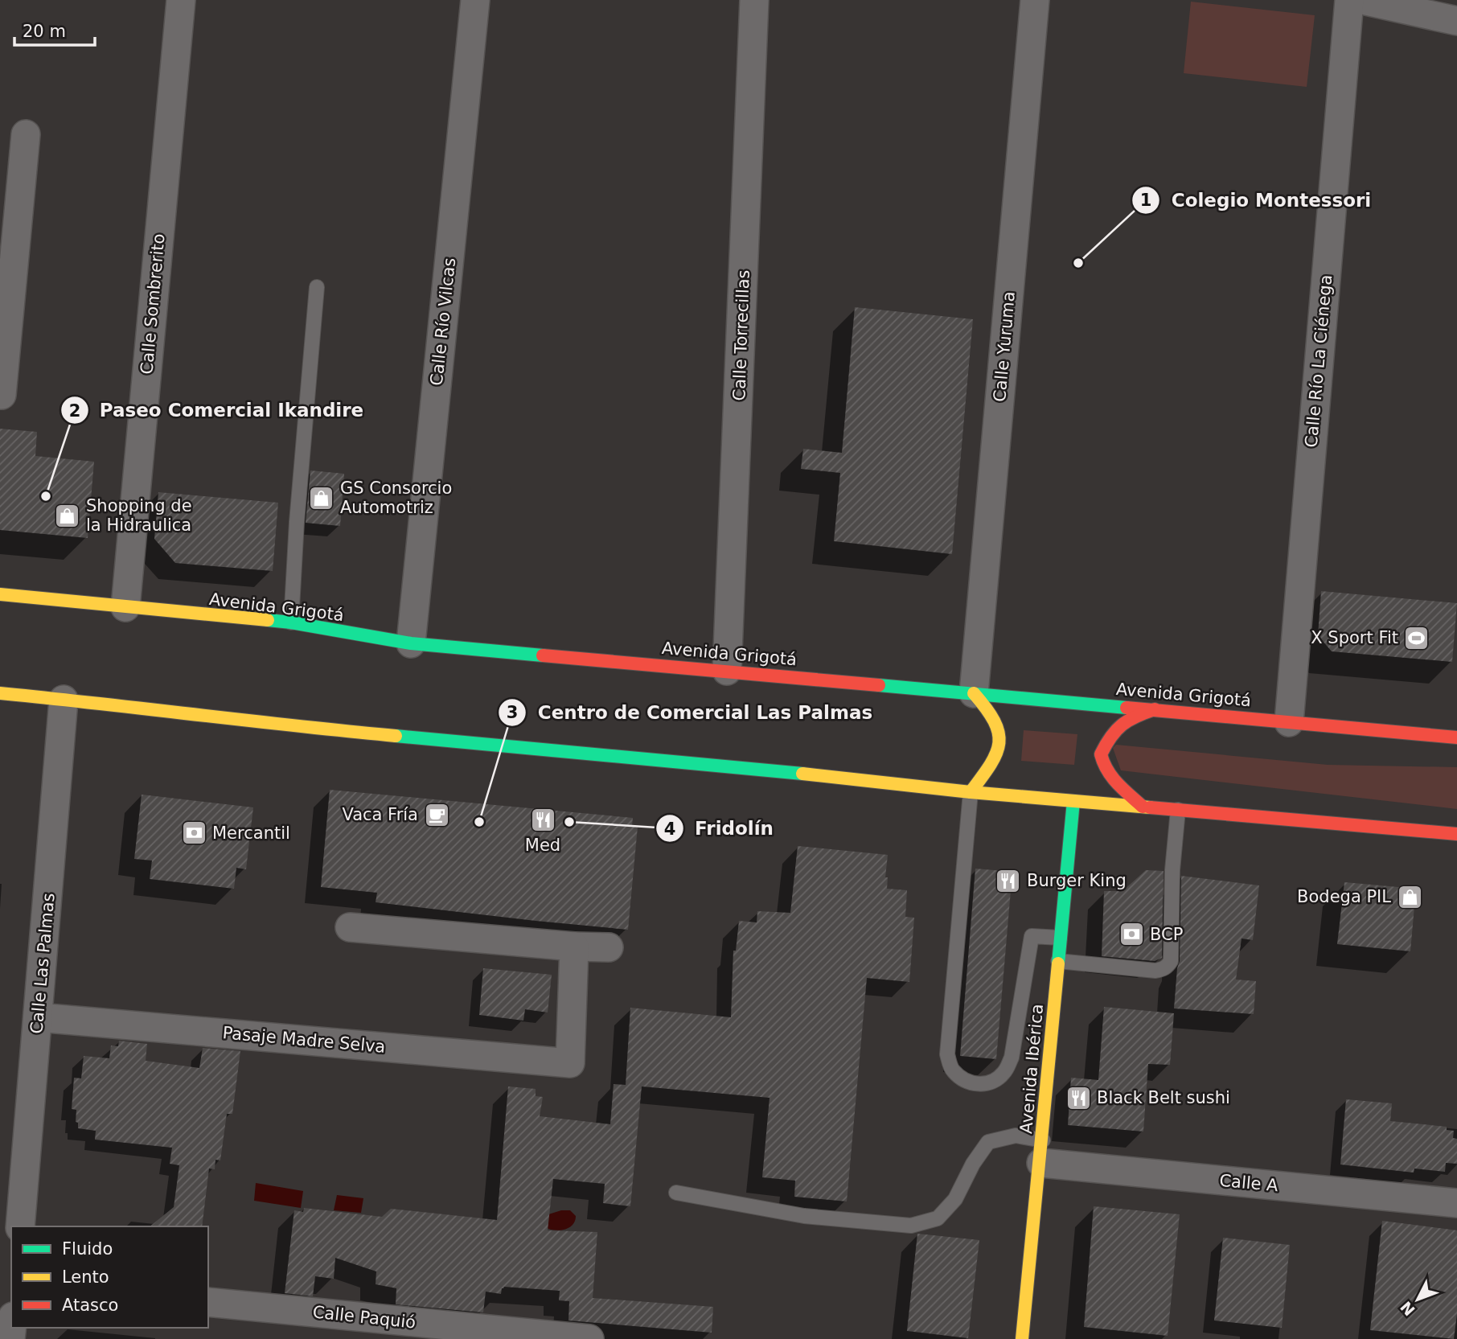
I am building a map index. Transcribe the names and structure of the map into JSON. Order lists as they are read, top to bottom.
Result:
{
  "streets": {
    "main road": ["Avenida Grigotá", "Avenida Ibérica"],
    "street": [
      "Calle Sombrerito",
      "Calle Río Vilcas",
      "Calle Torrecillas",
      "Calle Yuruma",
      "Calle Río La Ciénega",
      "Calle Las Palmas",
      "Pasaje Madre Selva",
      "Calle A",
      "Calle Paquió"
    ]
  },
  "crossings": [
    ["Calle Sombrerito", "Avenida Grigotá"],
    ["Calle Río Vilcas", "Avenida Grigotá"],
    ["Calle Torrecillas", "Avenida Grigotá"],
    ["Calle Yuruma", "Avenida Grigotá"],
    ["Calle Río La Ciénega", "Avenida Grigotá"],
    ["Calle Las Palmas", "Pasaje Madre Selva"],
    ["Avenida Ibérica", "Calle A"]
  ],
  "places": {
    "other": [
      "Colegio Montessori",
      "Paseo Comercial Ikandire",
      "Centro de Comercial Las Palmas",
      "Fridolín"
    ],
    "shop": ["GS Consorcio Automotriz", "Shopping de la Hidraulica", "Bodega PIL"],
    "sports": ["X Sport Fit"],
    "cafe": ["Vaca Fría"],
    "restaurant": ["Med", "Burger King", "Black Belt sushi"],
    "bank": ["Mercantil", "BCP"]
  },
  "legend": ["Fluido", "Lento", "Atasco"],
  "scale_bar": "20 m",
  "north": "bottom left"
}
